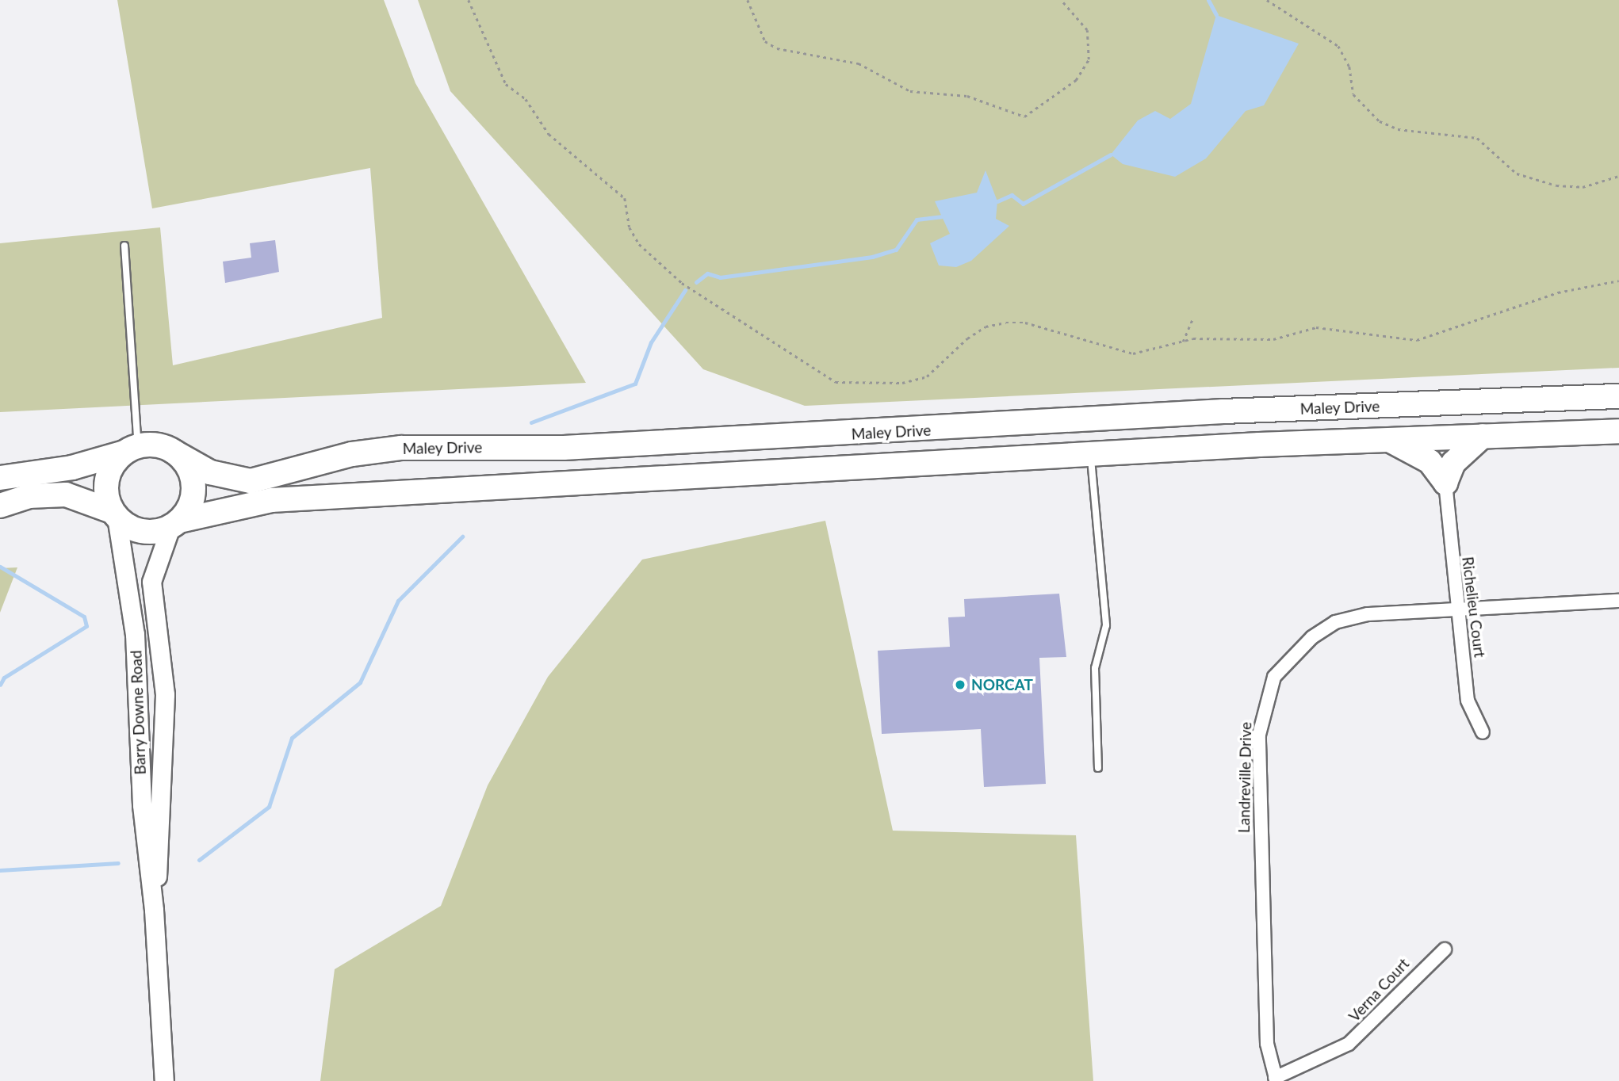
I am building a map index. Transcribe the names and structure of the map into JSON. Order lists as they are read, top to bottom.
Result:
{
  "streets": {
    "highway": ["Maley Drive"],
    "main road": ["Barry Downe Road"],
    "street": ["Richelieu Court", "Landreville Drive", "Verna Court"]
  },
  "crossings": [
    ["Maley Drive", "Barry Downe Road"],
    ["Richelieu Court", "Landreville Drive"],
    ["Landreville Drive", "Verna Court"]
  ],
  "places": ["NORCAT"]
}
